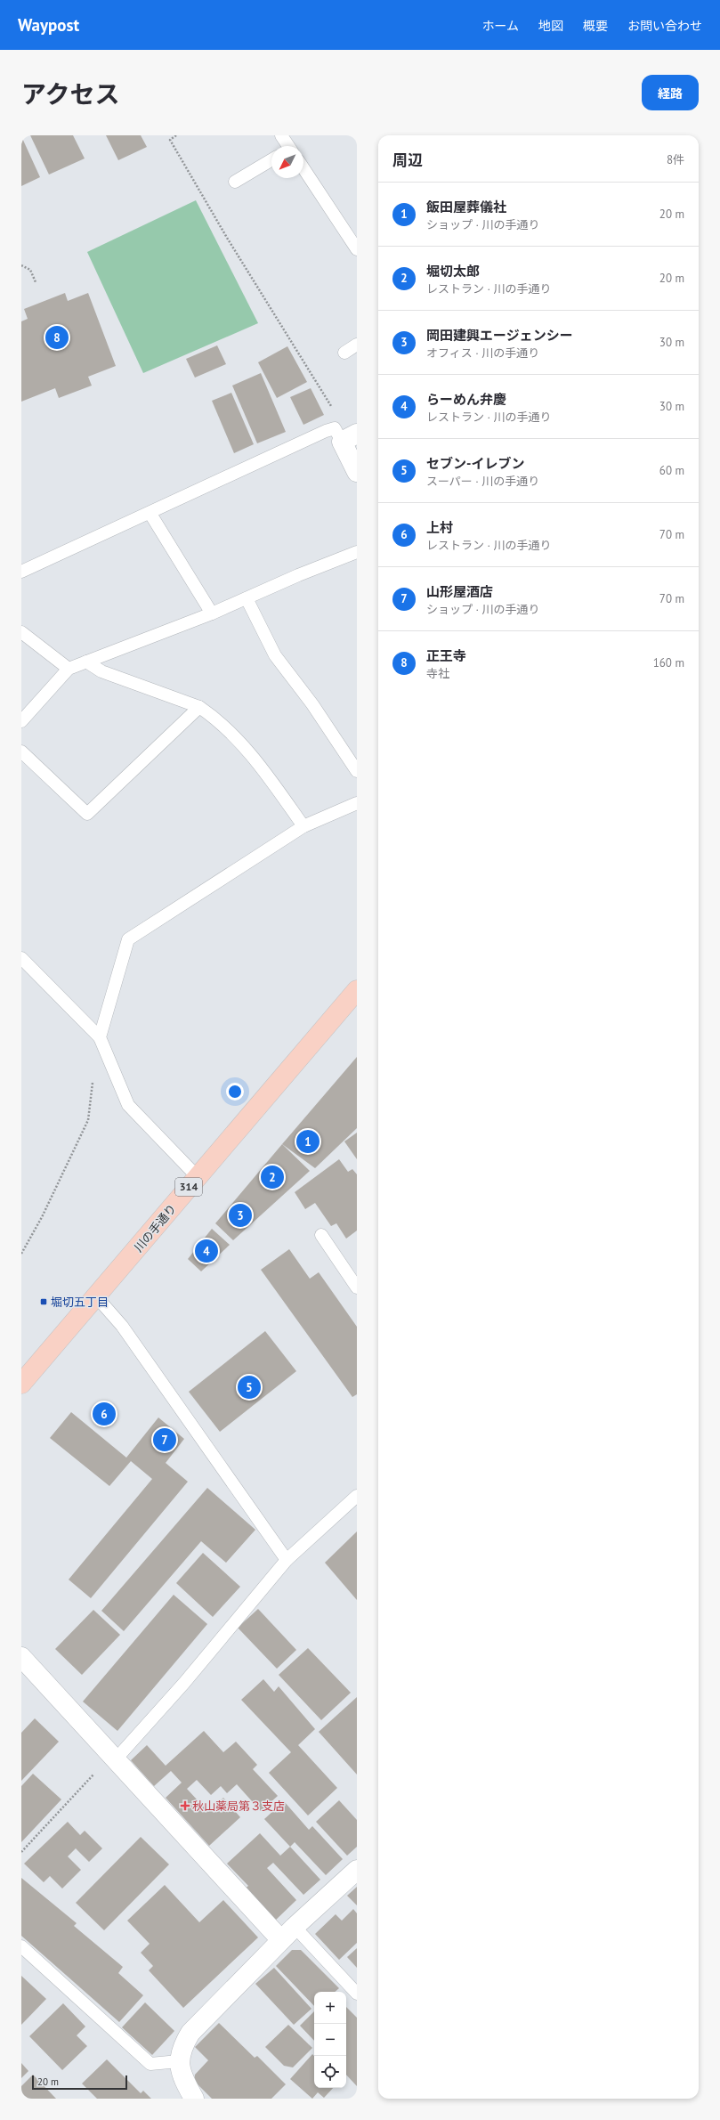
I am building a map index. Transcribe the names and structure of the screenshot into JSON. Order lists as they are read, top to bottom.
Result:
{
  "streets": {
    "main road": ["314", "川の手通り"]
  },
  "places": {
    "transit": ["堀切五丁目"],
    "health": ["秋山薬局第３支店"]
  },
  "scale_bar": "20 m",
  "north": "bottom left",
  "page": {
    "header": "Waypost",
    "nav": [
      "ホーム",
      "地図",
      "概要",
      "お問い合わせ"
    ],
    "title": "アクセス",
    "buttons": "経路",
    "heading": ["周辺", "8件"],
    "list": [
      {
        "mark": "1",
        "name": "飯田屋葬儀社",
        "note": "ショップ · 川の手通り",
        "value": "20 m"
      },
      {
        "mark": "2",
        "name": "堀切太郎",
        "note": "レストラン · 川の手通り",
        "value": "20 m"
      },
      {
        "mark": "3",
        "name": "岡田建興エージェンシー",
        "note": "オフィス · 川の手通り",
        "value": "30 m"
      },
      {
        "mark": "4",
        "name": "らーめん弁慶",
        "note": "レストラン · 川の手通り",
        "value": "30 m"
      },
      {
        "mark": "5",
        "name": "セブン-イレブン",
        "note": "スーパー · 川の手通り",
        "value": "60 m"
      },
      {
        "mark": "6",
        "name": "上村",
        "note": "レストラン · 川の手通り",
        "value": "70 m"
      },
      {
        "mark": "7",
        "name": "山形屋酒店",
        "note": "ショップ · 川の手通り",
        "value": "70 m"
      },
      {
        "mark": "8",
        "name": "正王寺",
        "note": "寺社",
        "value": "160 m"
      }
    ],
    "pins": [
      "8",
      "1",
      "2",
      "3",
      "4",
      "5",
      "6",
      "7"
    ],
    "map_buttons": ["+", "−"],
    "scale": "20 m"
  }
}
